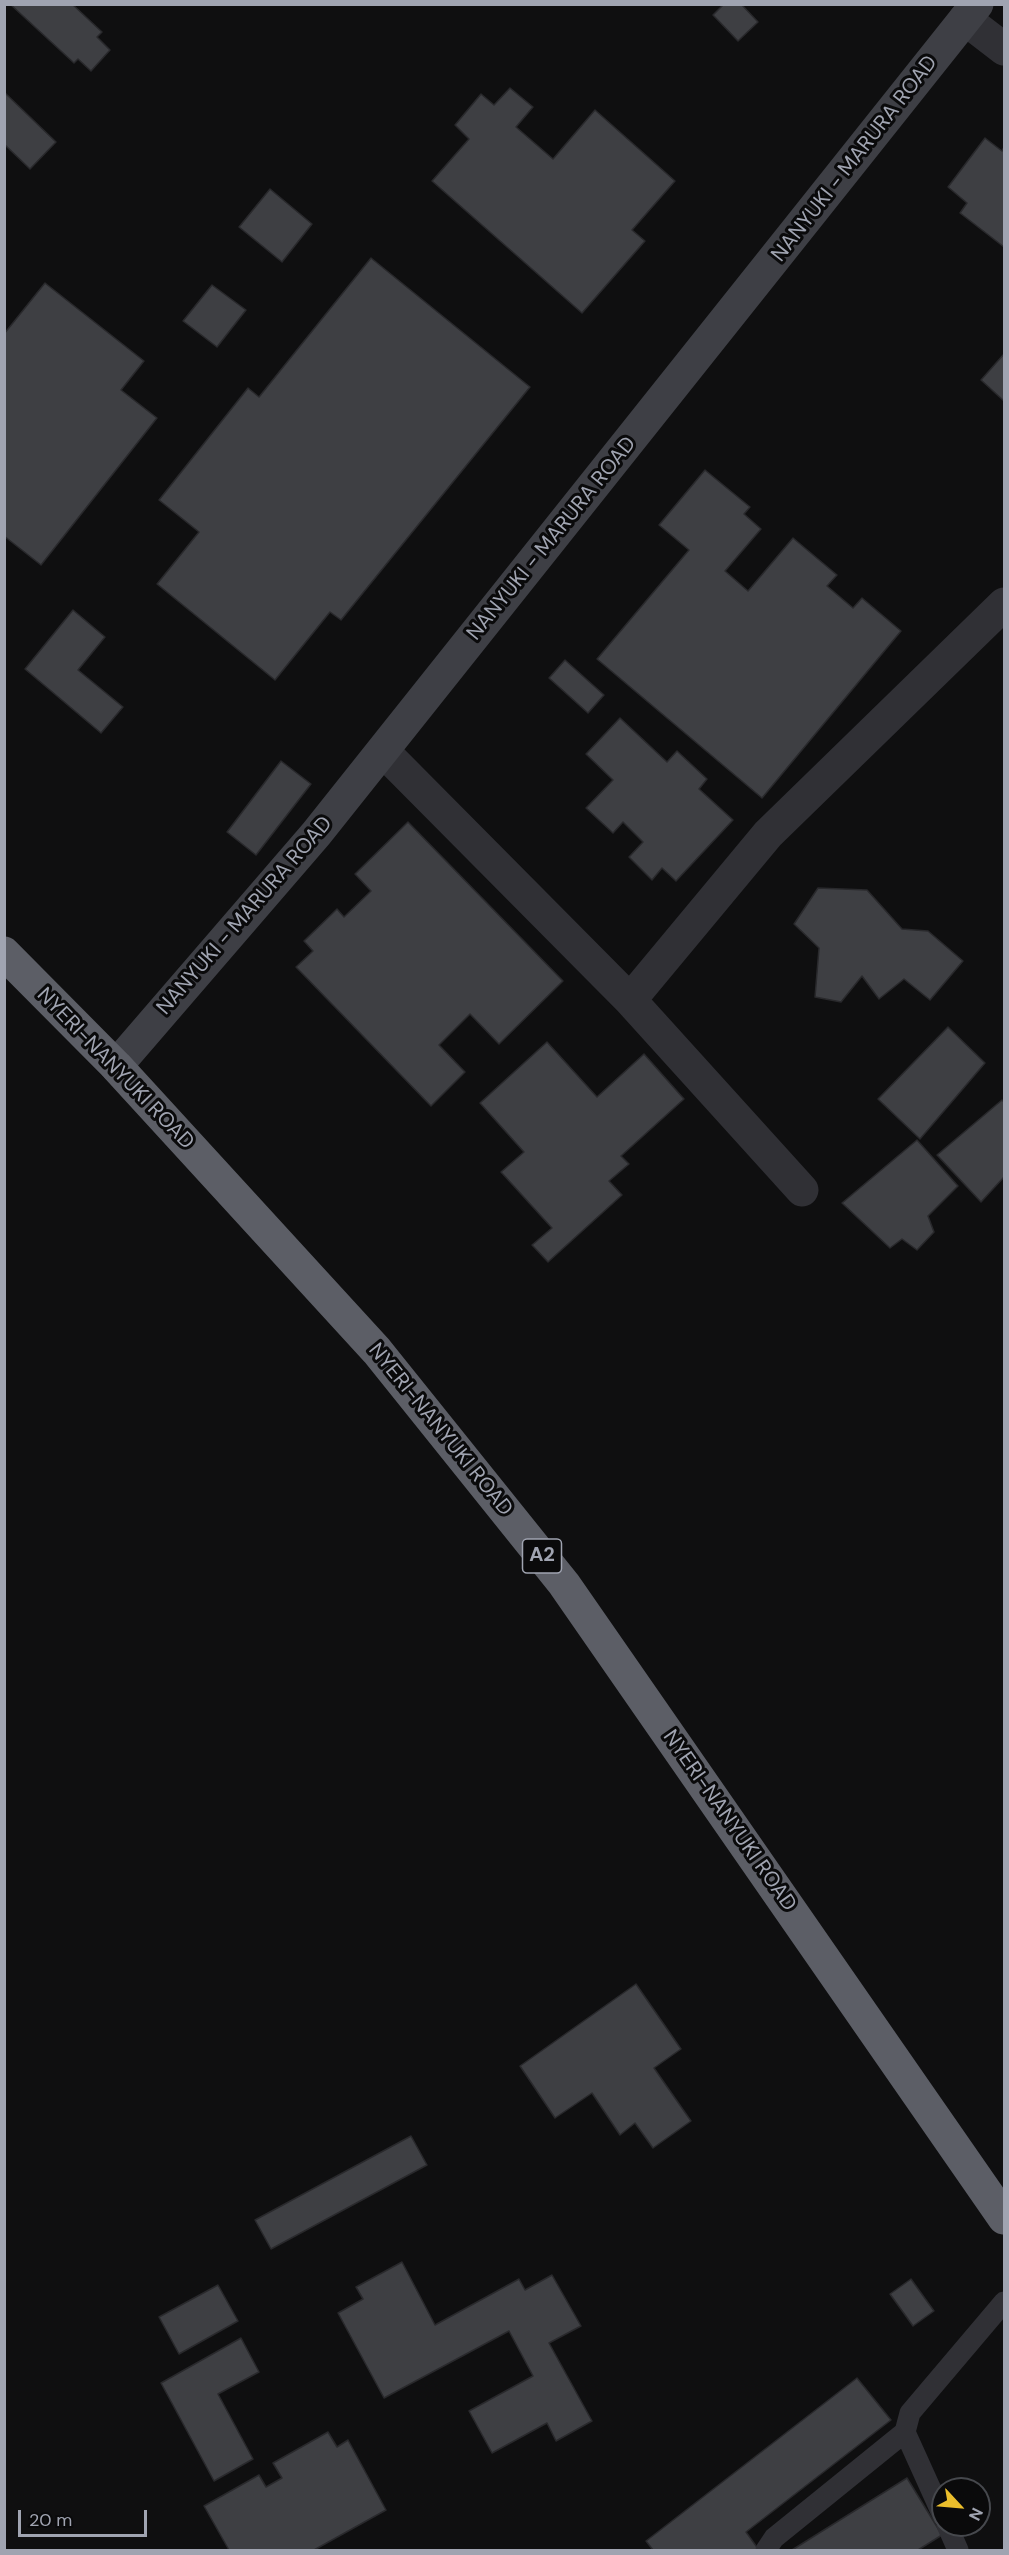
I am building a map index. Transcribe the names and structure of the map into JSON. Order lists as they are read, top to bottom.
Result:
{
  "streets": {
    "highway": ["NYERI-NANYUKI ROAD", "A2"],
    "street": ["NANYUKI - MARURA ROAD"]
  },
  "crossings": [
    ["NANYUKI - MARURA ROAD", "NYERI-NANYUKI ROAD"]
  ],
  "scale_bar": "20 m",
  "north": "bottom right"
}
